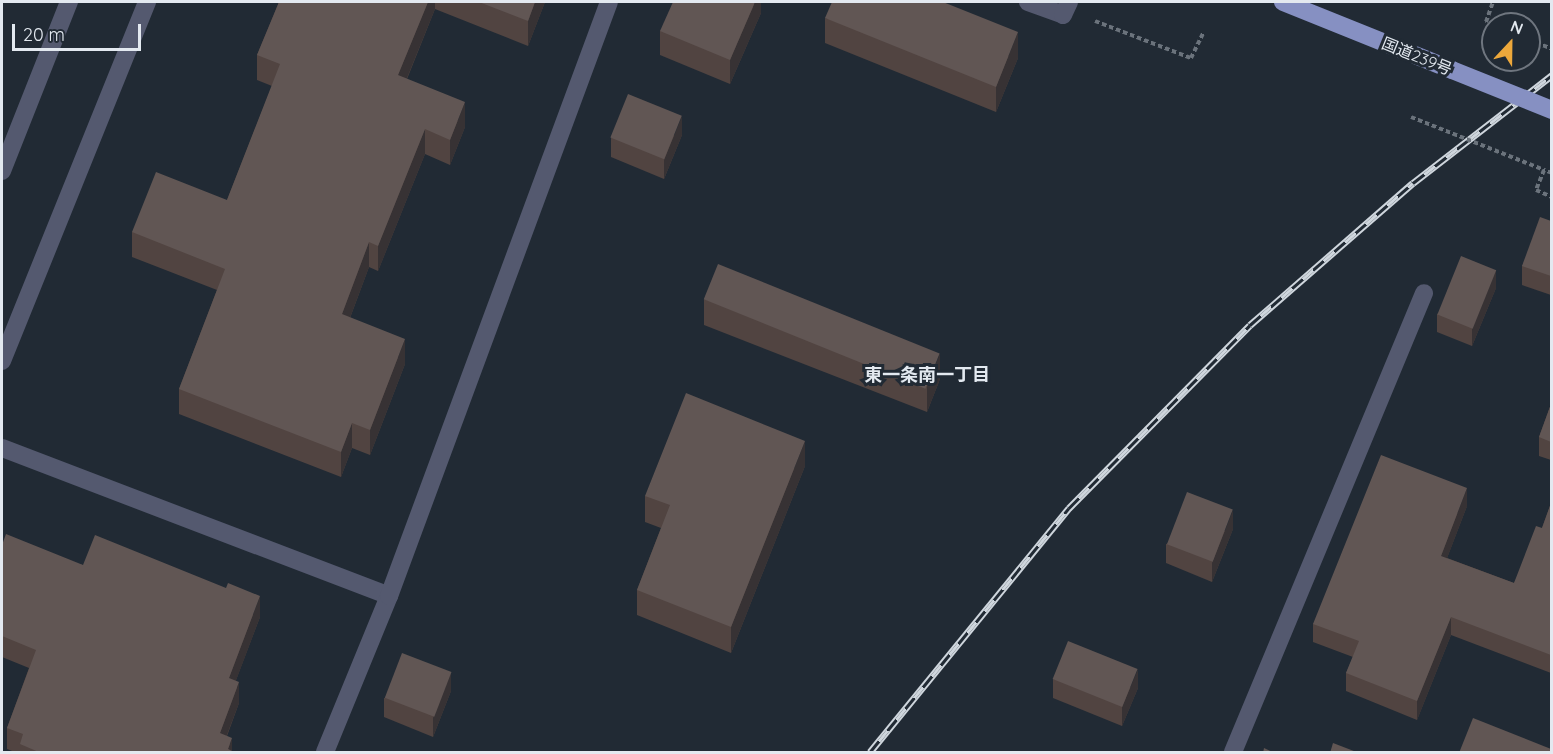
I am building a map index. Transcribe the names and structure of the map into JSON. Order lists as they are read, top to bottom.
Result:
{
  "streets": {
    "highway": ["国道239号"]
  },
  "districts": ["東一条南一丁目"],
  "scale_bar": "20 m",
  "north": "top"
}
